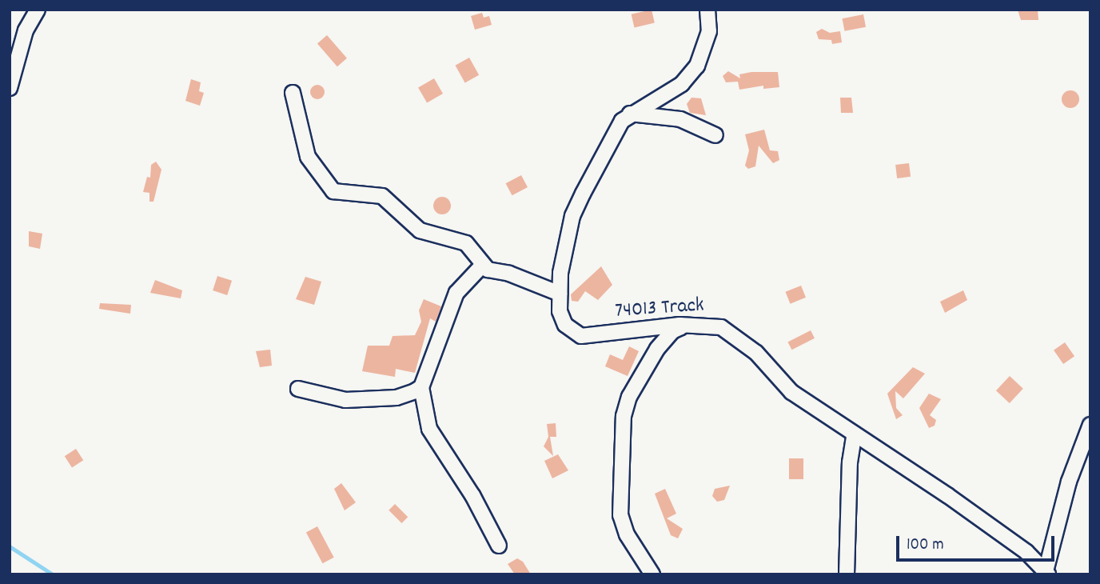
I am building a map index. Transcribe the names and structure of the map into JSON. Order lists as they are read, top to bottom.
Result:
{
  "streets": {
    "street": ["74013 Track"]
  },
  "scale_bar": "100 m"
}
